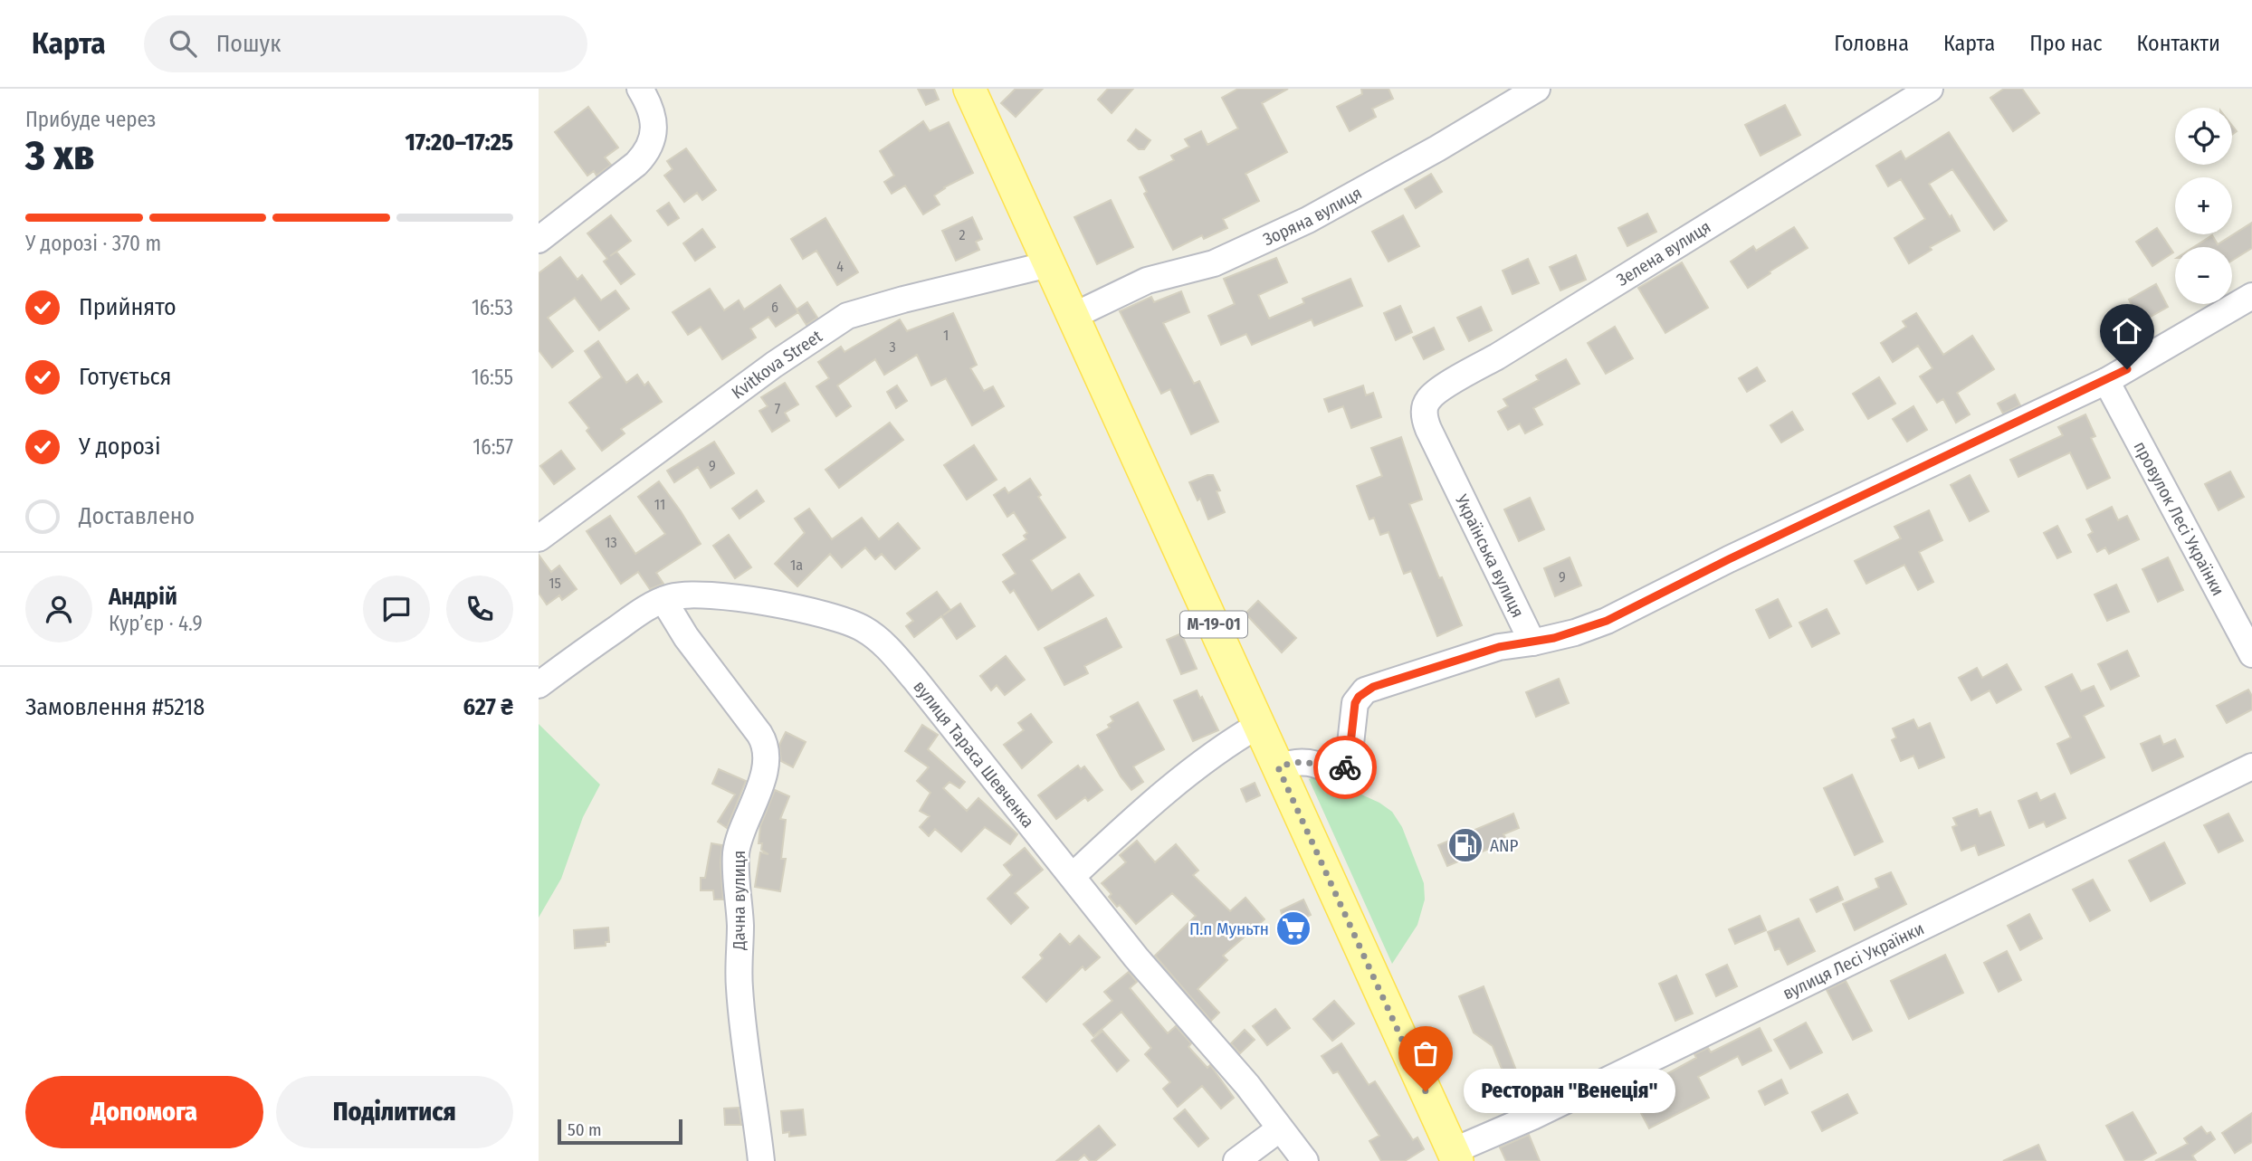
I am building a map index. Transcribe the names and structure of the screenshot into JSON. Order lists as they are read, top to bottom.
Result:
{
  "streets": {
    "main road": ["М-19-01"],
    "street": [
      "Зоряна вулиця",
      "Зелена вулиця",
      "Kvitkova Street",
      "провулок Лесі Українки",
      "Українська вулиця",
      "вулиця Тараса Шевченка",
      "Дачна вулиця",
      "вулиця Лесі Українки"
    ]
  },
  "crossings": [
    ["Зоряна вулиця", "М-19-01"],
    ["Зелена вулиця", "Українська вулиця"],
    ["Kvitkova Street", "М-19-01"],
    ["М-19-01", "вулиця Лесі Українки"],
    ["вулиця Тараса Шевченка", "Дачна вулиця"]
  ],
  "places": {
    "fuel station": ["ANP"],
    "supermarket": ["П.п Муньтн"],
    "other": ["Ресторан \"Венеція\""]
  },
  "house_numbers": [
    "2",
    "4",
    "6",
    "1",
    "3",
    "7",
    "9",
    "11",
    "13",
    "1а",
    "9",
    "15"
  ],
  "scale_bar": "50 m",
  "page": {
    "header": "Карта",
    "search": "Пошук",
    "nav": [
      "Головна",
      "Карта",
      "Про нас",
      "Контакти"
    ],
    "heading": ["3 хв", "Прибуде через", "17:20–17:25"],
    "panel": [
      "Андрій",
      "Кур’єр · 4.9",
      "Замовлення #5218",
      "627 ₴"
    ],
    "map_buttons": ["+", "−"],
    "bar": "У дорозі · 370 m",
    "list": [
      ["Прийнято", "16:53"],
      ["Готується", "16:55"],
      ["У дорозі", "16:57"],
      "Доставлено"
    ],
    "buttons": ["Допомога", "Поділитися"],
    "bubble": "Ресторан \"Венеція\"",
    "scale": "50 m"
  }
}
